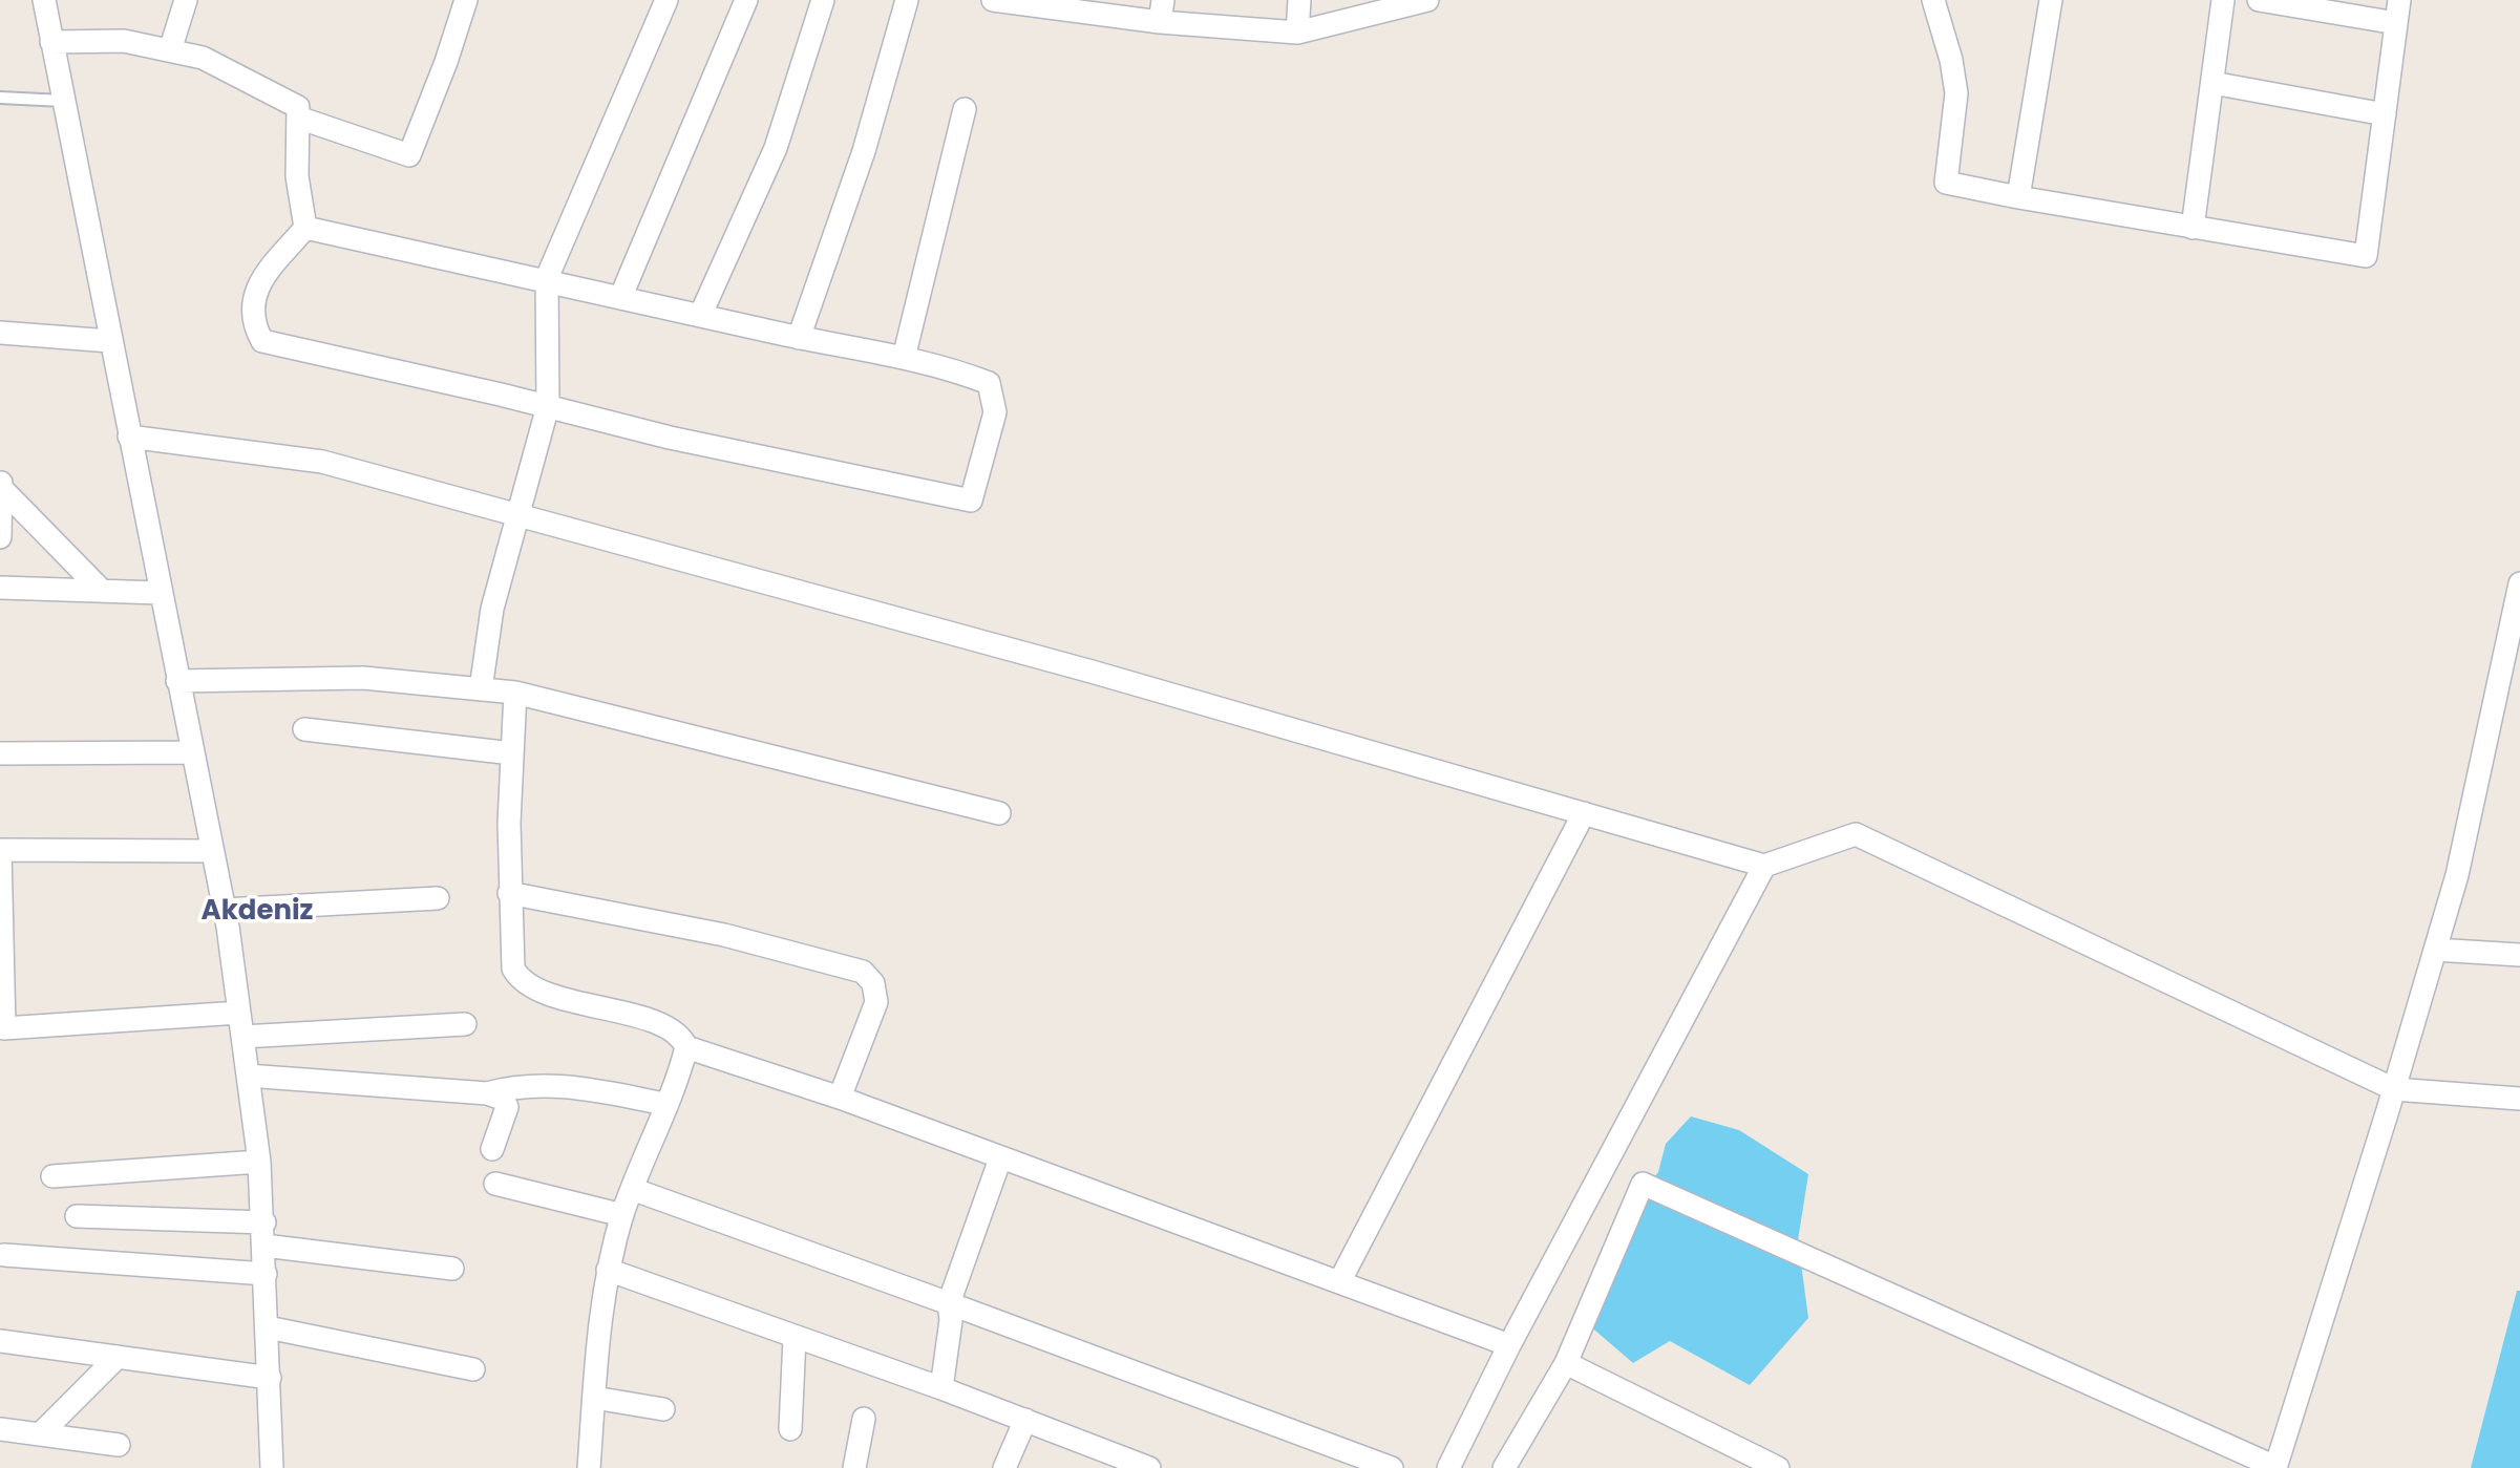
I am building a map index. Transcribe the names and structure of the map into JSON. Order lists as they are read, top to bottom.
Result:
{
  "districts": ["Akdeniz"]
}
